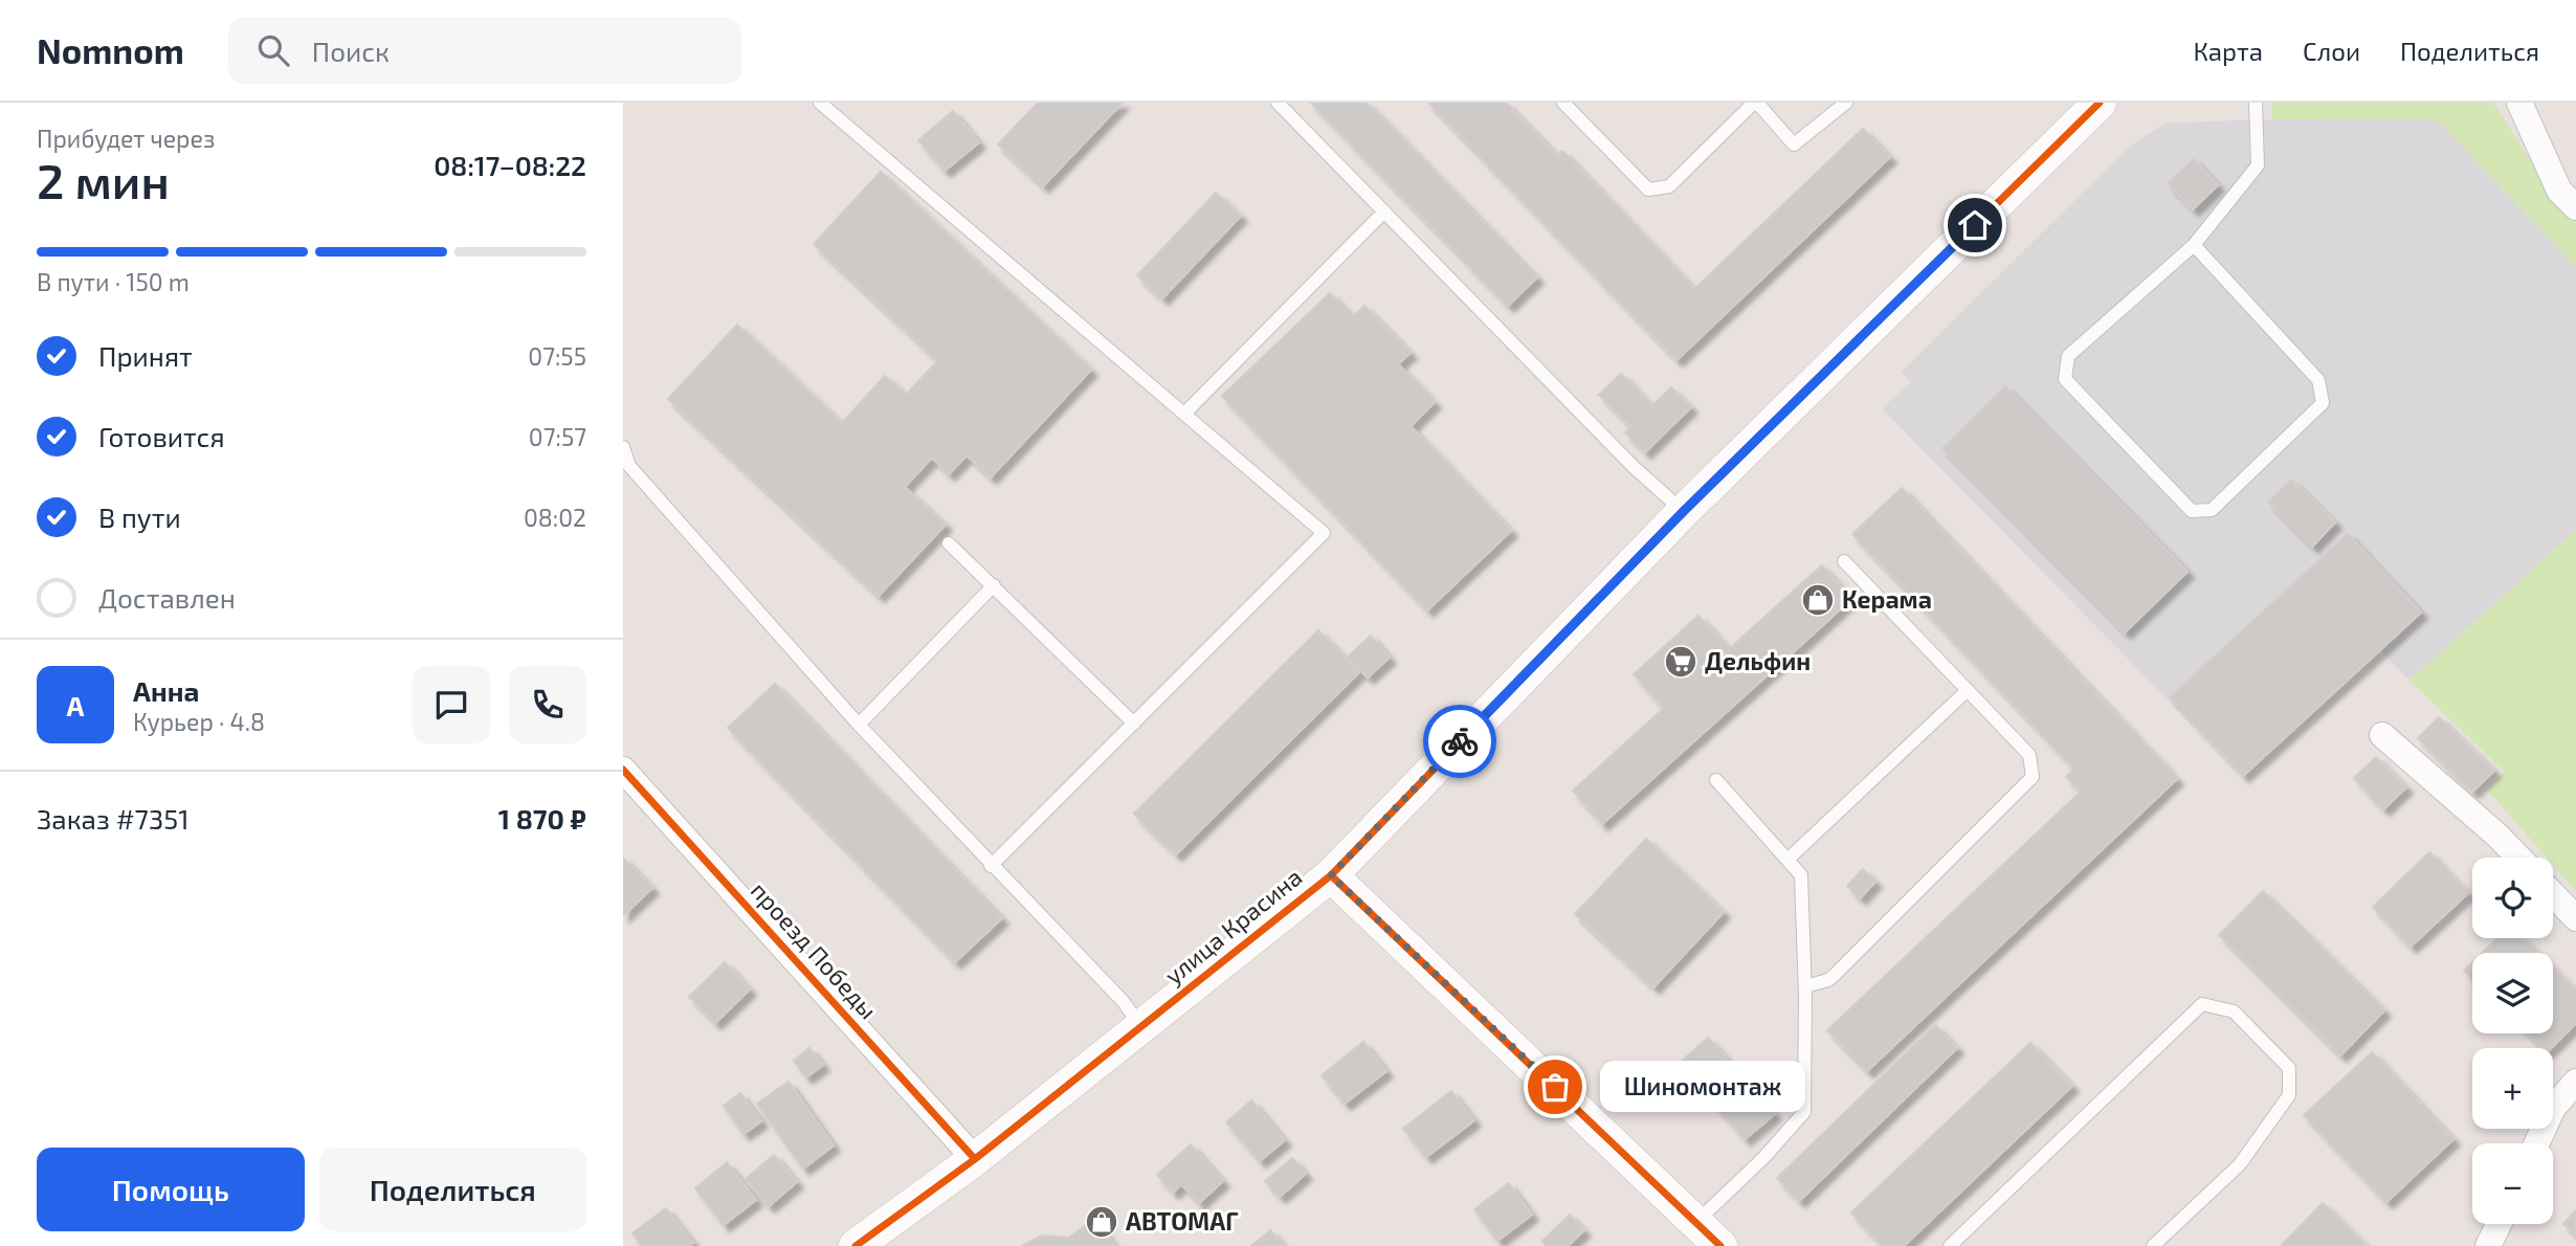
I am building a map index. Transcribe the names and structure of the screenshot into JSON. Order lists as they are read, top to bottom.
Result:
{
  "streets": {
    "street": ["улица Красина", "проезд Победы"]
  },
  "crossings": [
    ["улица Красина", "проезд Победы"]
  ],
  "places": {
    "shop": ["Керама", "АВТОМАГ"],
    "supermarket": ["Дельфин"],
    "other": ["Шиномонтаж"]
  },
  "page": {
    "header": "Nomnom",
    "search": "Поиск",
    "nav": ["Карта", "Слои", "Поделиться"],
    "heading": ["2 мин", "Прибудет через", "08:17–08:22"],
    "panel": [
      "Анна",
      "Курьер · 4.8",
      "Заказ #7351",
      "1 870 ₽"
    ],
    "bar": "В пути · 150 m",
    "list": [
      ["Принят", "07:55"],
      ["Готовится", "07:57"],
      ["В пути", "08:02"],
      "Доставлен"
    ],
    "round": "А",
    "map_buttons": ["+", "−"],
    "bubble": "Шиномонтаж",
    "buttons": ["Помощь", "Поделиться"]
  }
}
